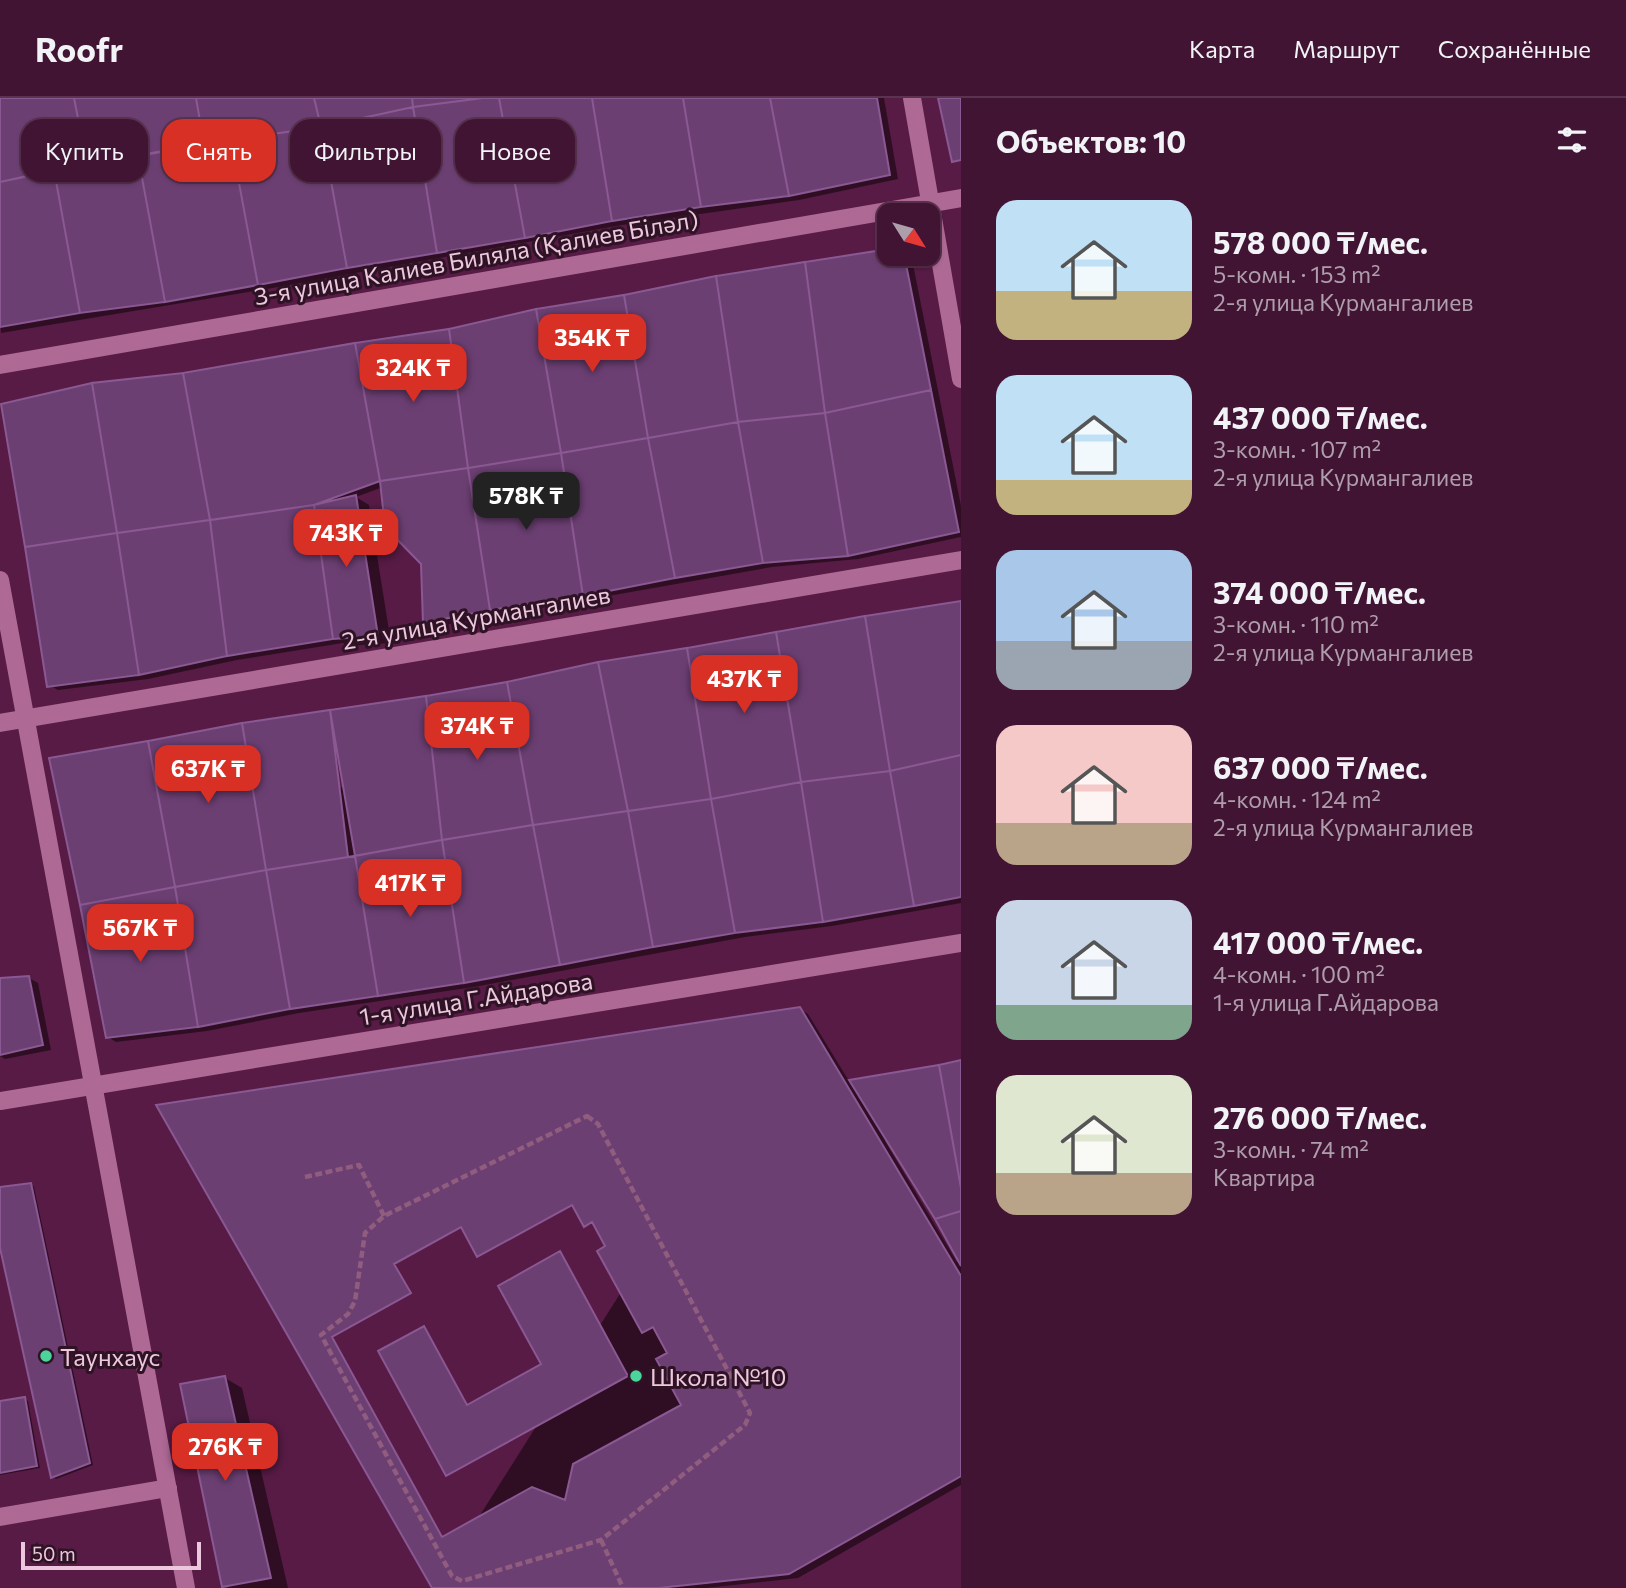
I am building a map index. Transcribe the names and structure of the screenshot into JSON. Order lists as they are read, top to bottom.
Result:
{
  "streets": {
    "street": ["3-я улица Калиев Биляла (Қалиев Біләл)", "2-я улица Курмангалиев", "1-я улица Г.Айдарова"]
  },
  "places": ["Таунхаус", "Школа №10"],
  "scale_bar": "50 m",
  "north": "bottom right",
  "page": {
    "header": "Roofr",
    "nav": ["Карта", "Маршрут", "Сохранённые"],
    "heading": "Объектов: 10",
    "chip": [
      "Купить",
      "Снять",
      "Фильтры",
      "Новое"
    ],
    "list": [
      {
        "name": "578 000 ₸/мес.",
        "note": "5-комн. · 153 m² · 2-я улица Курмангалиев"
      },
      {
        "name": "437 000 ₸/мес.",
        "note": "3-комн. · 107 m² · 2-я улица Курмангалиев"
      },
      {
        "name": "374 000 ₸/мес.",
        "note": "3-комн. · 110 m² · 2-я улица Курмангалиев"
      },
      {
        "name": "637 000 ₸/мес.",
        "note": "4-комн. · 124 m² · 2-я улица Курмангалиев"
      },
      {
        "name": "417 000 ₸/мес.",
        "note": "4-комн. · 100 m² · 1-я улица Г.Айдарова"
      },
      {
        "name": "276 000 ₸/мес.",
        "note": "3-комн. · 74 m² · Квартира"
      }
    ],
    "price": [
      "354K ₸",
      "324K ₸",
      "578K ₸",
      "743K ₸",
      "437K ₸",
      "374K ₸",
      "637K ₸",
      "417K ₸",
      "567K ₸",
      "276K ₸"
    ],
    "scale": "50 m"
  }
}
